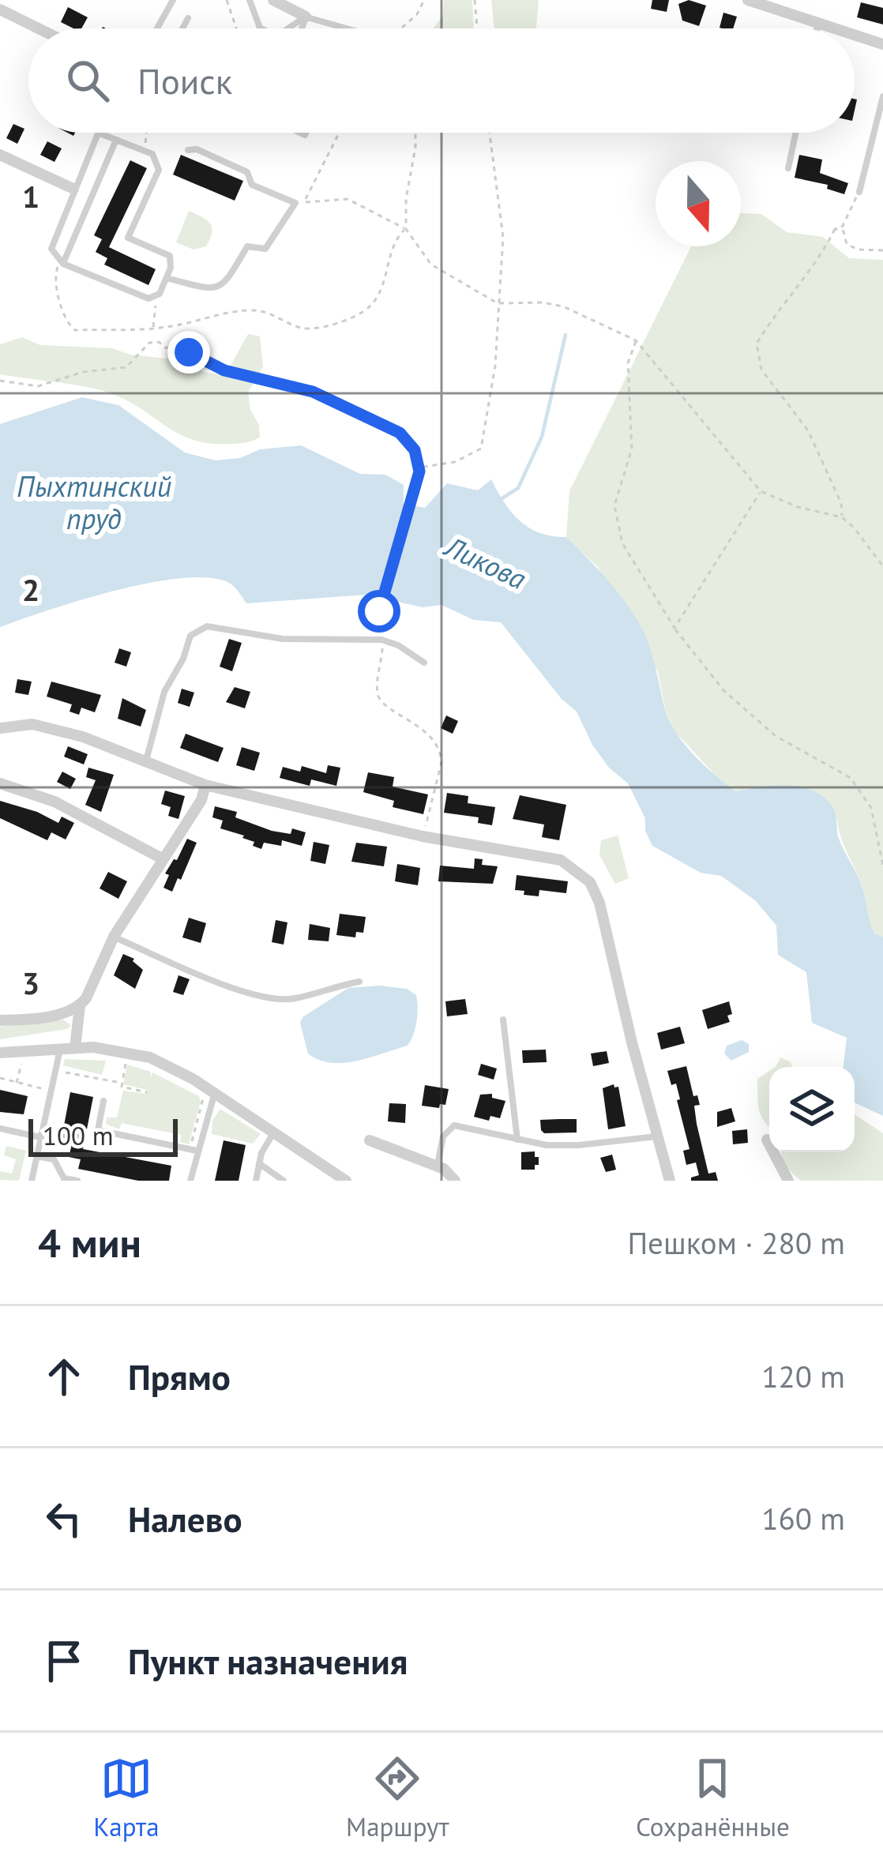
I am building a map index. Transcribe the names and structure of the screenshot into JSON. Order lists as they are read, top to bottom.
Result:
{
  "water": ["Пыхтинский пруд", "Ликова"],
  "scale_bar": "100 m",
  "north": "bottom",
  "page": {
    "search": "Поиск",
    "scale": "100 m",
    "heading": ["4 мин", "Пешком · 280 m"],
    "list": [
      ["Прямо", "120 m"],
      ["Налево", "160 m"],
      "Пункт назначения"
    ],
    "nav": ["Карта", "Маршрут", "Сохранённые"]
  },
  "grid": {
    "rows": ["1", "2", "3"]
  }
}
